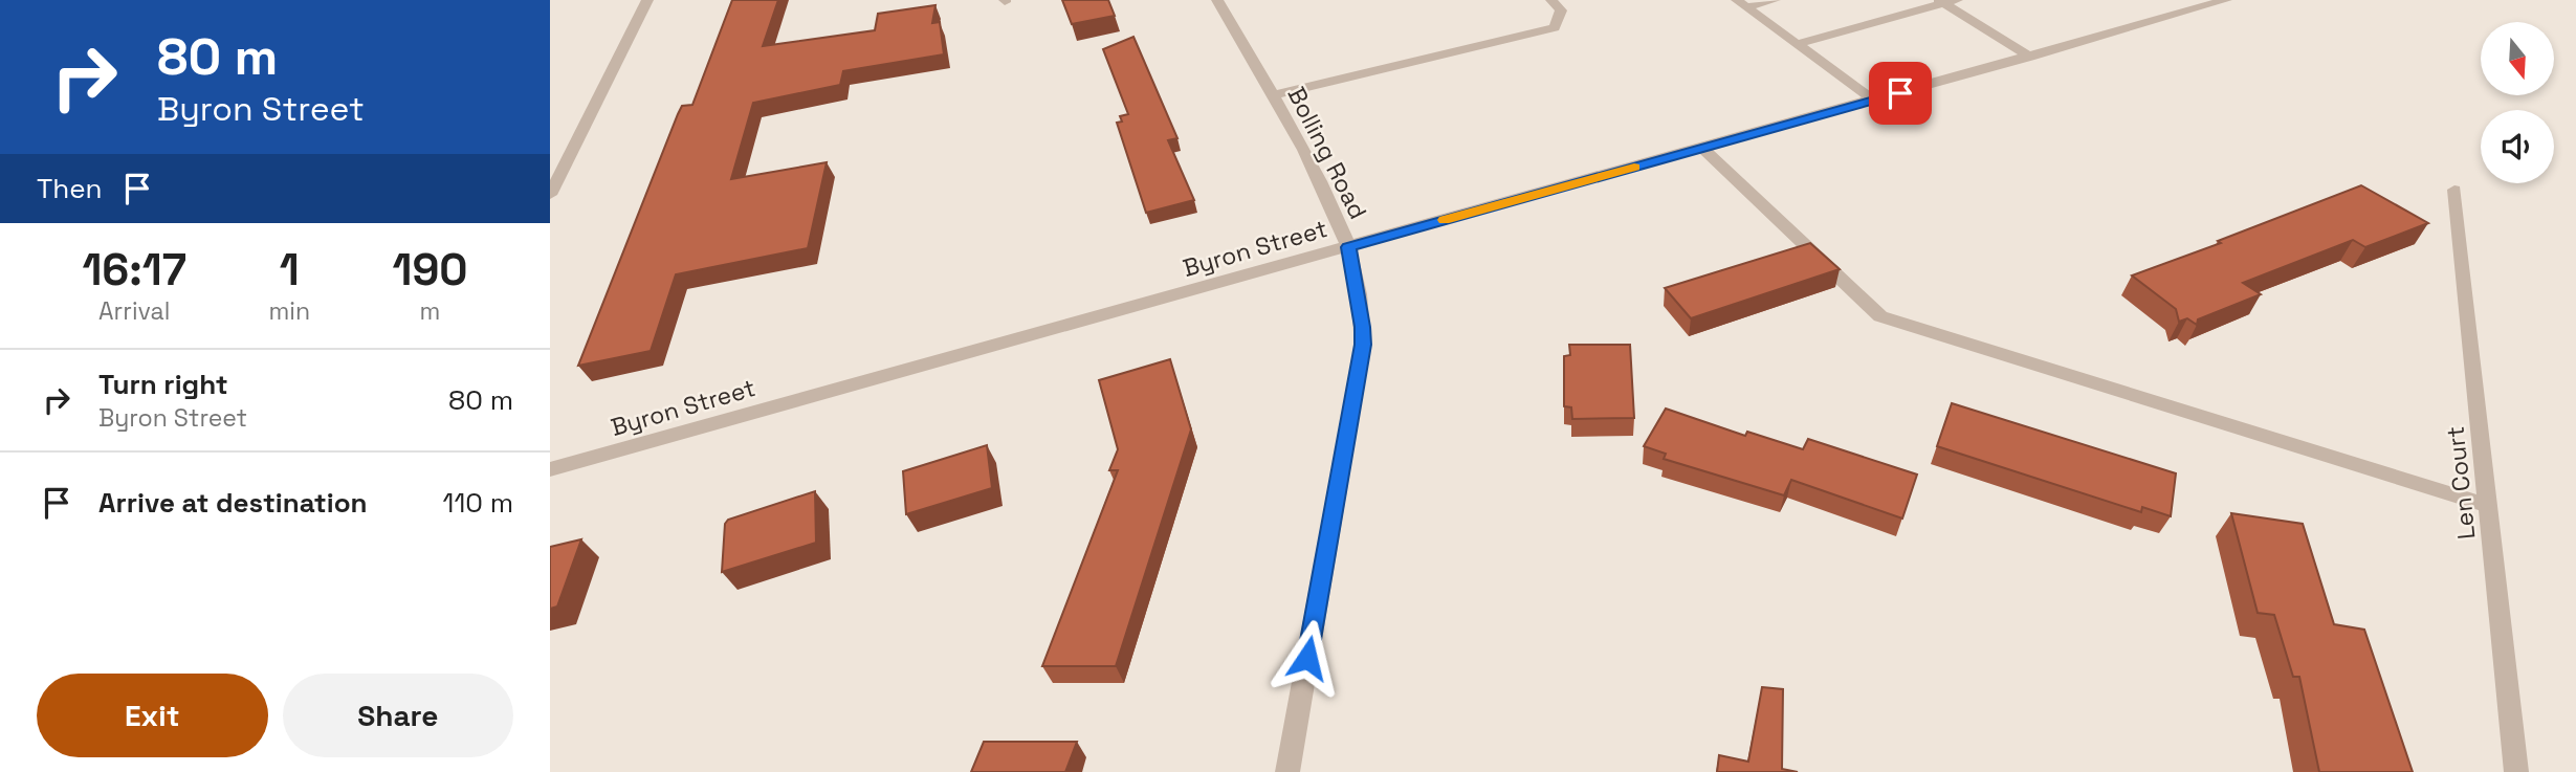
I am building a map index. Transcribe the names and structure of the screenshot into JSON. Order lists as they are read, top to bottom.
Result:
{
  "streets": {
    "street": ["Bolling Road", "Byron Street", "Len Court"]
  },
  "crossings": [
    ["Bolling Road", "Byron Street"]
  ],
  "north": "bottom",
  "page": {
    "turn": ["80 m", "Byron Street"],
    "then": "Then",
    "eta": [
      "16:17",
      "Arrival",
      "1",
      "min",
      "190",
      "m"
    ],
    "list": [
      {
        "name": "Turn right",
        "note": "Byron Street",
        "value": "80 m"
      },
      {
        "name": "Arrive at destination",
        "value": "110 m"
      }
    ],
    "buttons": ["Exit", "Share"]
  }
}
